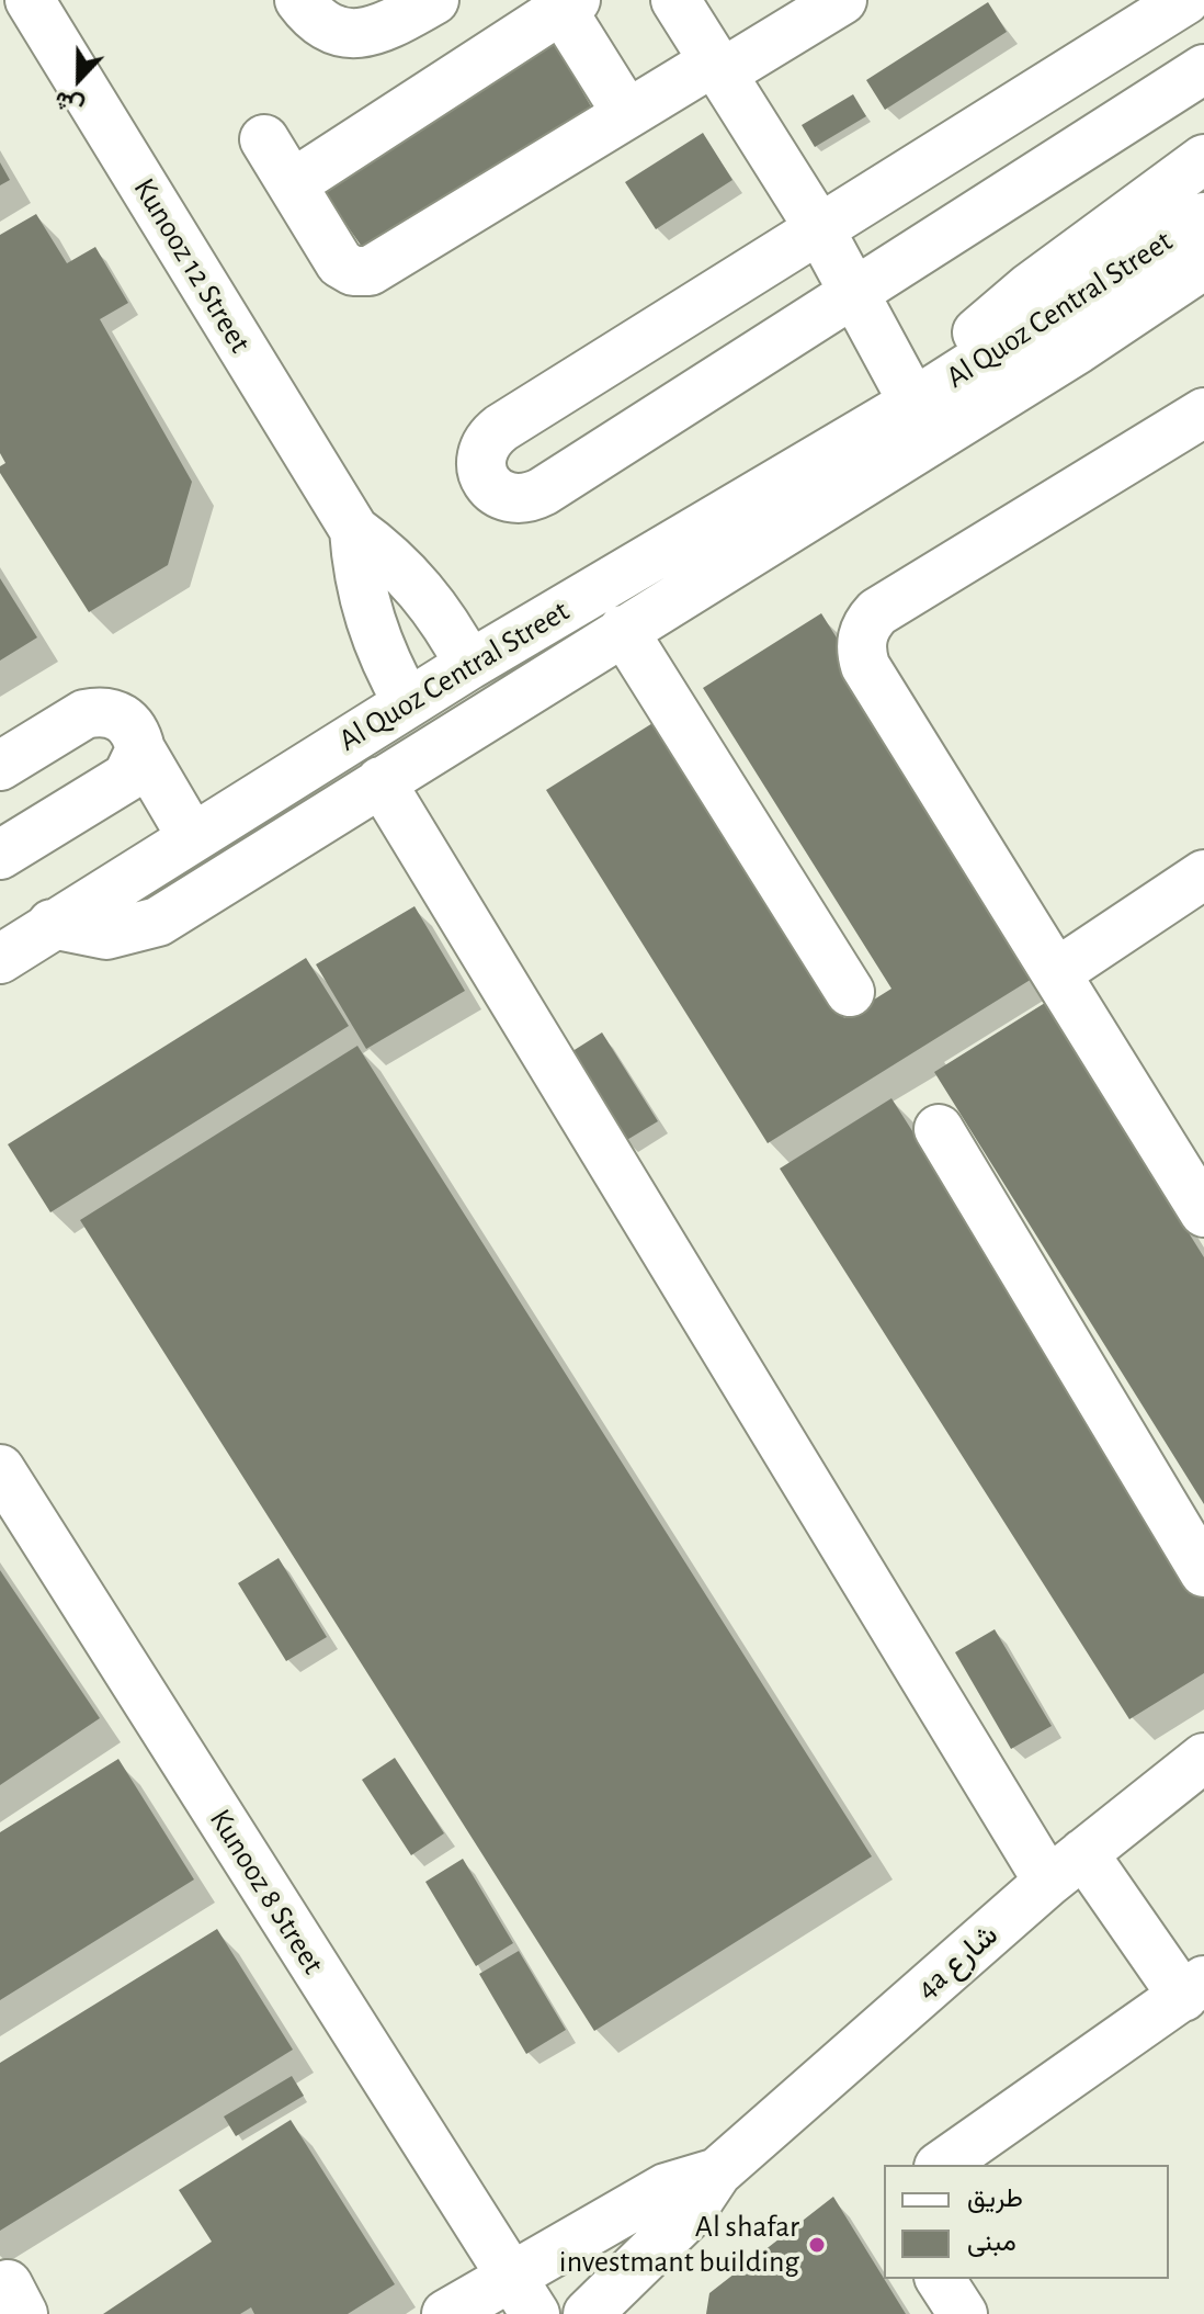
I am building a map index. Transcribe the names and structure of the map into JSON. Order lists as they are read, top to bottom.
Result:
{
  "streets": {
    "street": [
      "Kunooz 12 Street",
      "Al Quoz Central Street",
      "Kunooz 8 Street",
      "4a شارع"
    ]
  },
  "crossings": [
    ["Kunooz 12 Street", "Al Quoz Central Street"],
    ["Kunooz 8 Street", "4a شارع"]
  ],
  "places": ["Al shafar investmant building"],
  "legend": ["طريق", "مبنى"],
  "north": "bottom"
}
